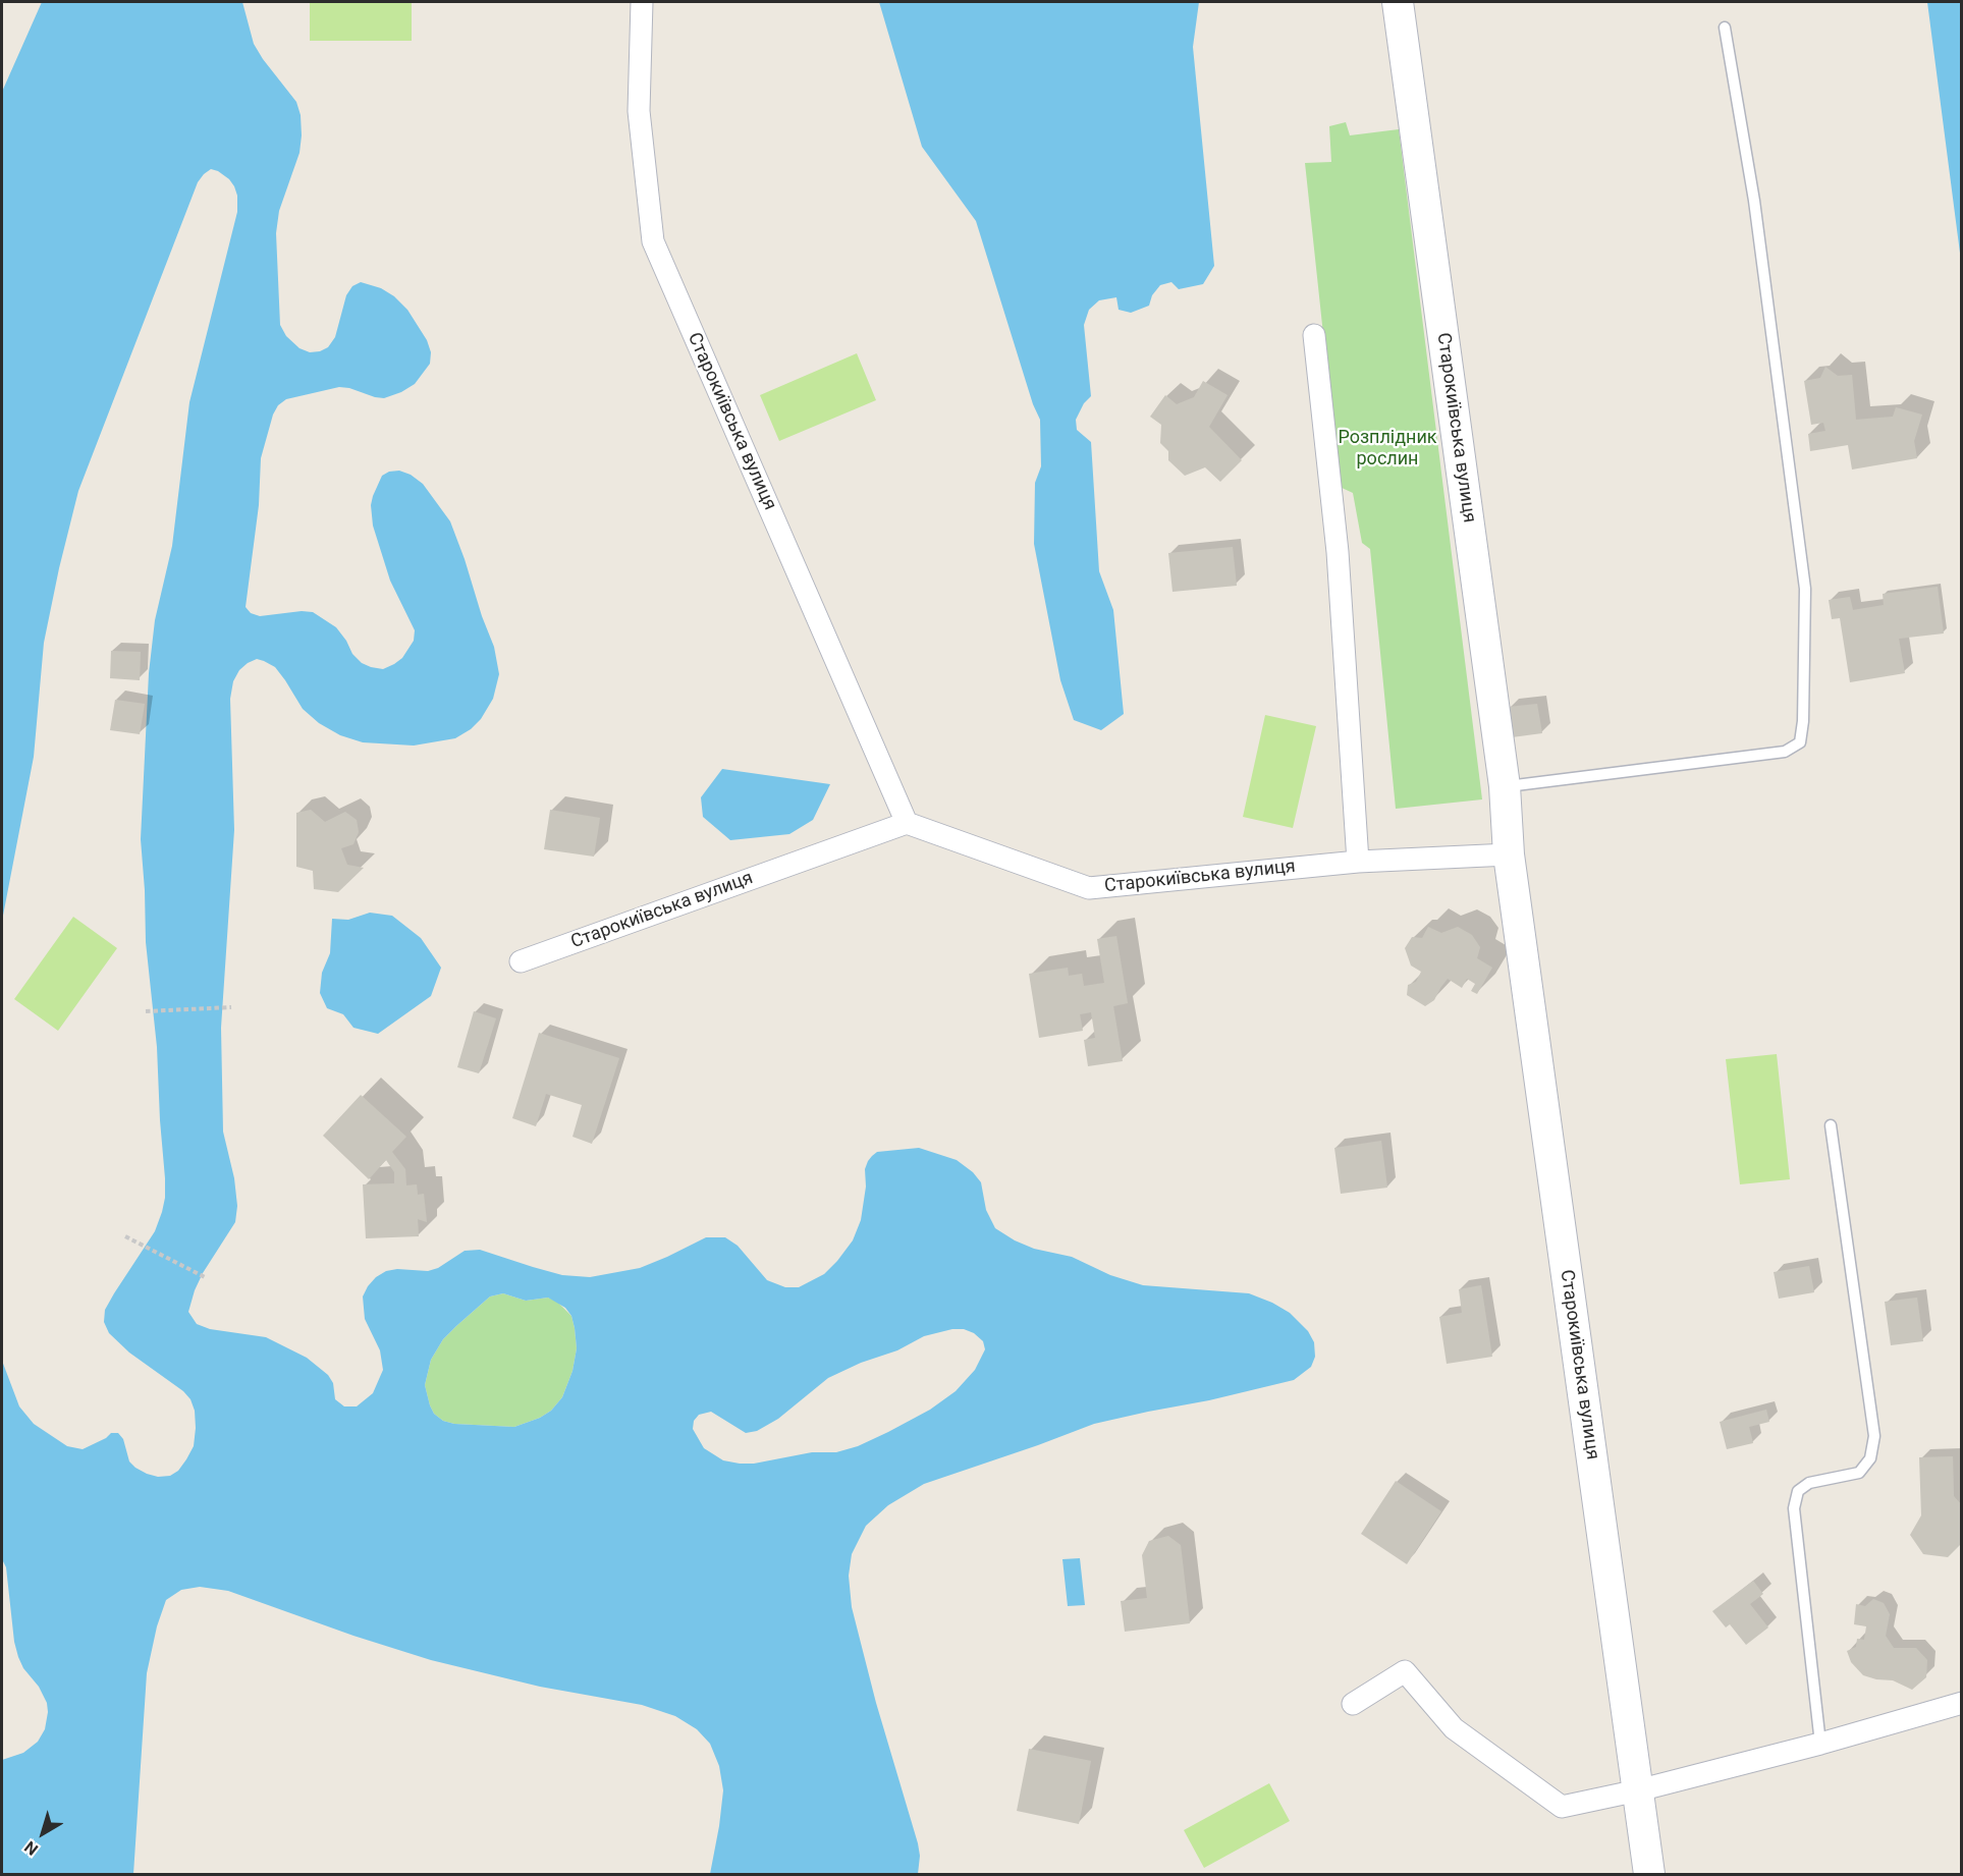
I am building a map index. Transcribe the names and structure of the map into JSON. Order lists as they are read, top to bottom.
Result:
{
  "streets": {
    "street": ["Старокиївська вулиця"]
  },
  "parks": ["Розплідник рослин"],
  "north": "bottom left"
}
